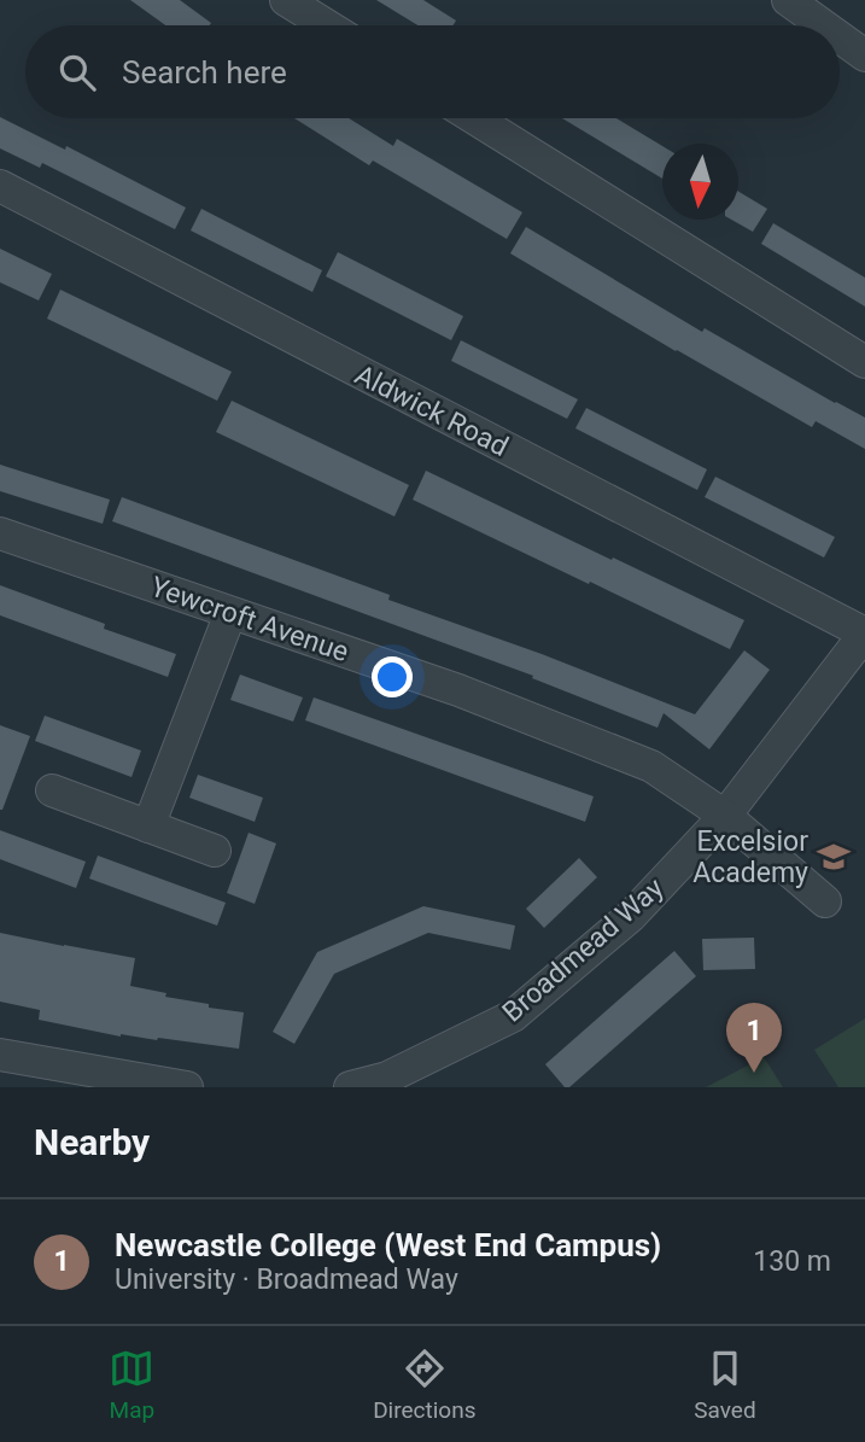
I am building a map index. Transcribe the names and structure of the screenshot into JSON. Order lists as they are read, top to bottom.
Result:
{
  "streets": {
    "street": ["Aldwick Road", "Yewcroft Avenue", "Broadmead Way"]
  },
  "crossings": [
    ["Aldwick Road", "Broadmead Way"],
    ["Yewcroft Avenue", "Broadmead Way"]
  ],
  "places": {
    "school or university": ["Excelsior Academy"]
  },
  "north": "bottom",
  "page": {
    "search": "Search here",
    "pins": "1",
    "heading": "Nearby",
    "list": [
      {
        "mark": "1",
        "name": "Newcastle College (West End Campus)",
        "note": "University · Broadmead Way",
        "value": "130 m"
      }
    ],
    "nav": ["Map", "Directions", "Saved"]
  }
}
